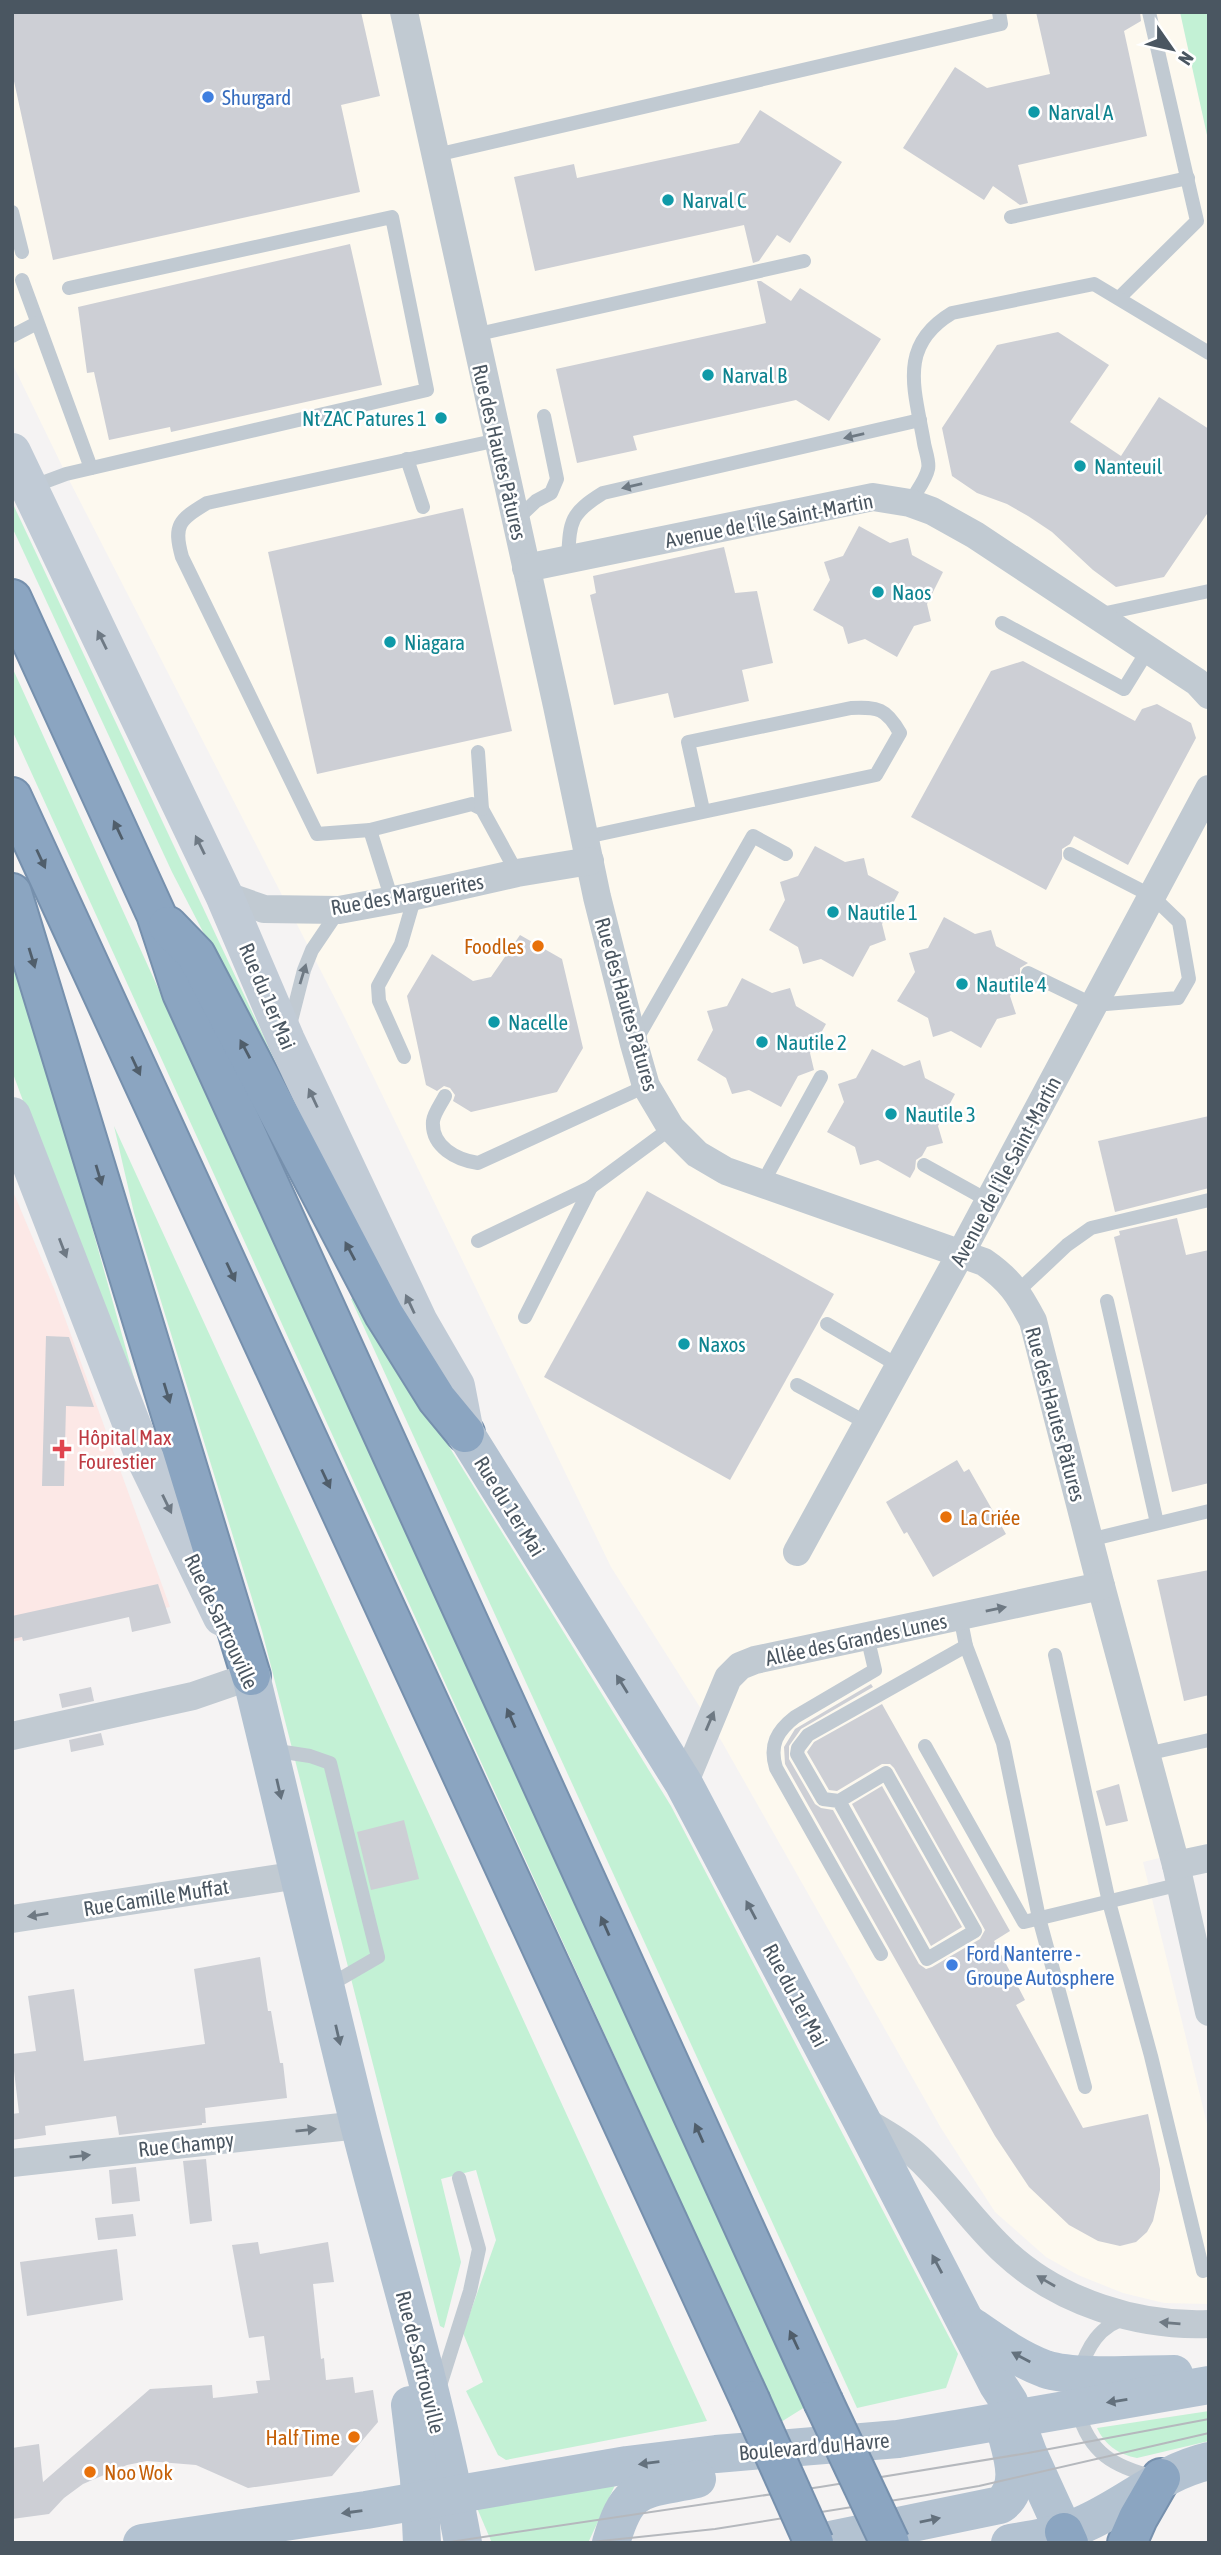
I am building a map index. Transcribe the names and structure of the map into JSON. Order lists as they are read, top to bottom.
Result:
{
  "streets": {
    "main road": ["Rue du 1er Mai", "Rue de Sartrouville", "Boulevard du Havre"],
    "street": [
      "Rue des Hautes Pâtures",
      "Avenue de l'Île Saint-Martin",
      "Rue des Marguerites",
      "Allée des Grandes Lunes",
      "Rue Camille Muffat",
      "Rue Champy"
    ]
  },
  "crossings": [
    ["Rue des Hautes Pâtures", "Avenue de l'Île Saint-Martin"],
    ["Rue des Hautes Pâtures", "Rue des Marguerites"],
    ["Rue des Hautes Pâtures", "Allée des Grandes Lunes"],
    ["Rue des Marguerites", "Rue du 1er Mai"],
    ["Rue du 1er Mai", "Allée des Grandes Lunes"],
    ["Rue du 1er Mai", "Boulevard du Havre"],
    ["Rue de Sartrouville", "Rue Camille Muffat"],
    ["Rue de Sartrouville", "Rue Champy"],
    ["Rue de Sartrouville", "Boulevard du Havre"]
  ],
  "one_way": [
    "Rue du 1er Mai",
    "Rue de Sartrouville",
    "Allée des Grandes Lunes",
    "Rue Champy"
  ],
  "places": {
    "other": [
      "Shurgard",
      "Narval A",
      "Narval C",
      "Narval B",
      "Nt ZAC Patures 1",
      "Nanteuil",
      "Naos",
      "Niagara",
      "Nautile 1",
      "Foodles",
      "Nautile 4",
      "Nacelle",
      "Nautile 2",
      "Nautile 3",
      "Naxos",
      "La Criée",
      "Ford Nanterre - Groupe Autosphere",
      "Half Time",
      "Noo Wok"
    ],
    "health": ["Hôpital Max Fourestier"]
  },
  "north": "bottom right"
}
